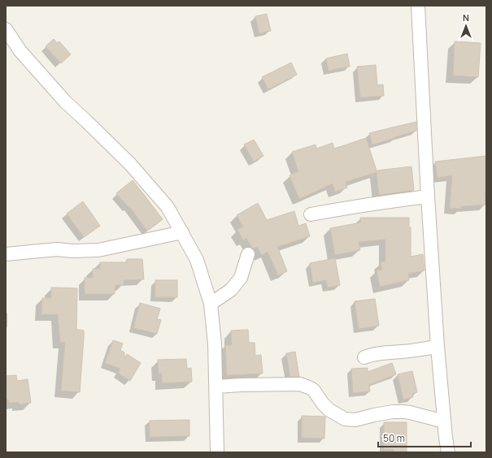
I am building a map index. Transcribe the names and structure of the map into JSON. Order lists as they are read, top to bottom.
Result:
{
  "scale_bar": "50 m",
  "north": "top"
}
